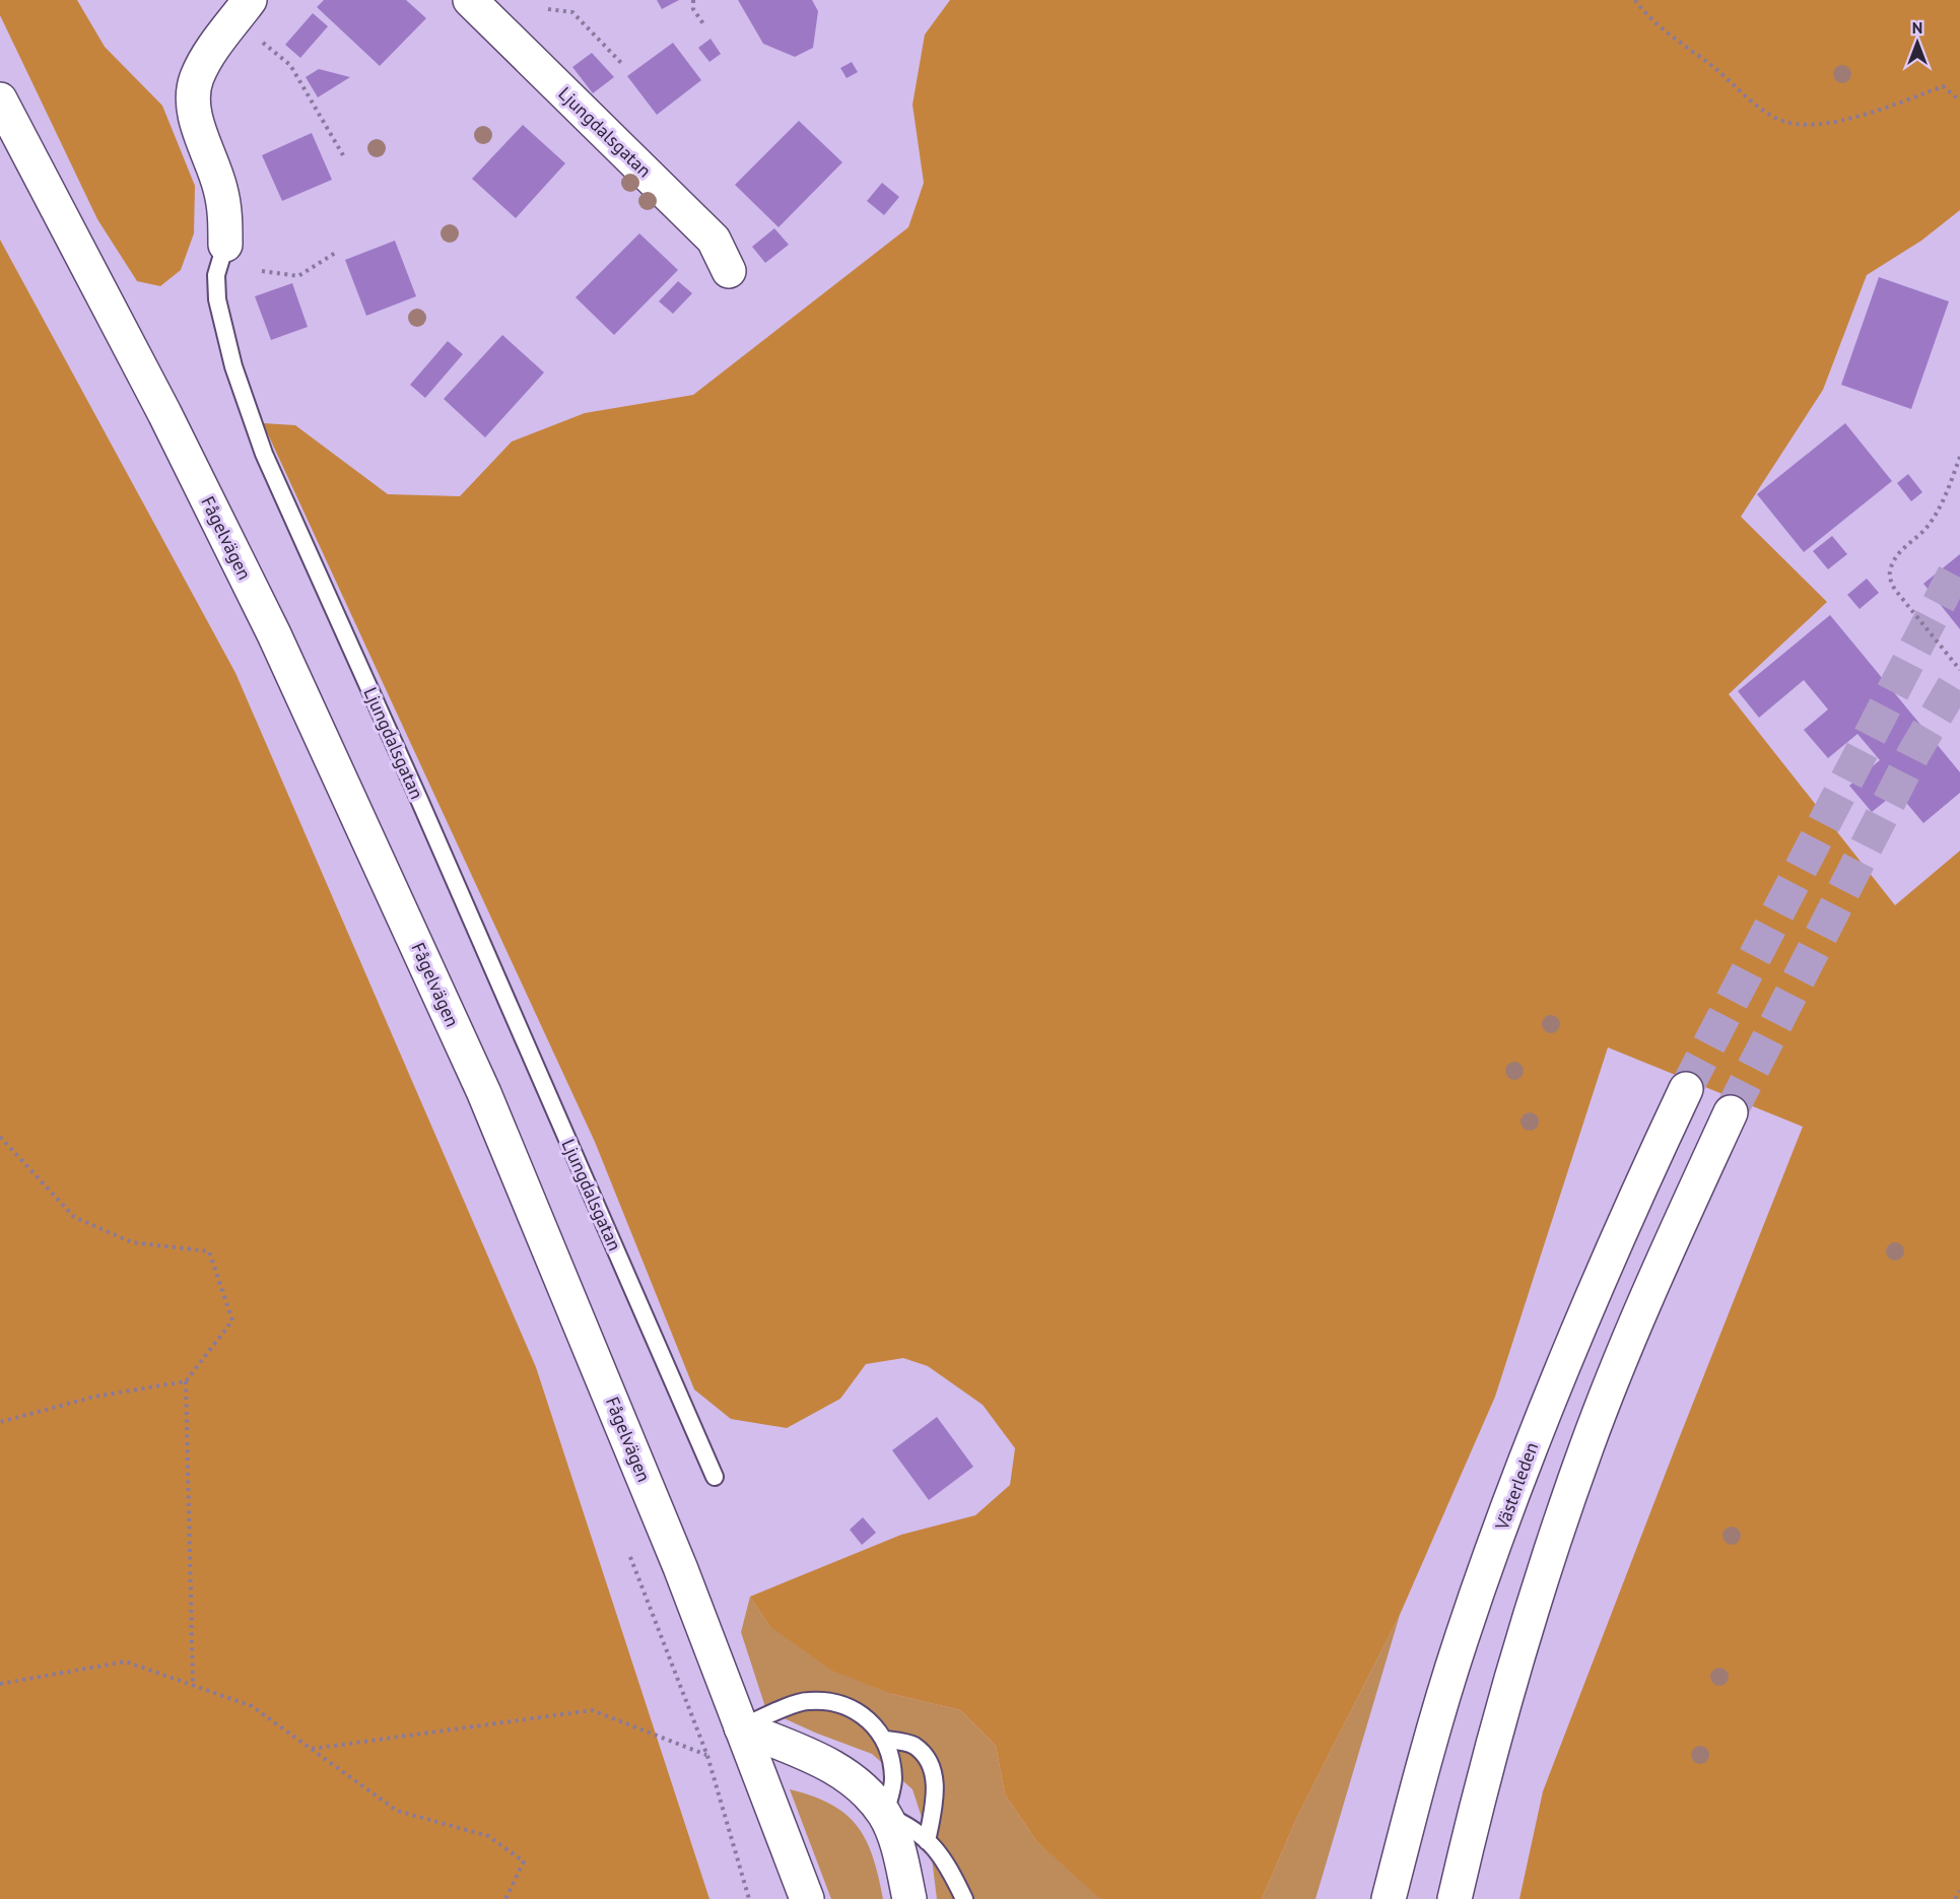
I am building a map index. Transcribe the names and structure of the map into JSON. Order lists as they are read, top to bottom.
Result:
{
  "streets": {
    "main road": ["Ljungdalsgatan", "Fågelvägen", "Västerleden"]
  },
  "north": "top"
}
